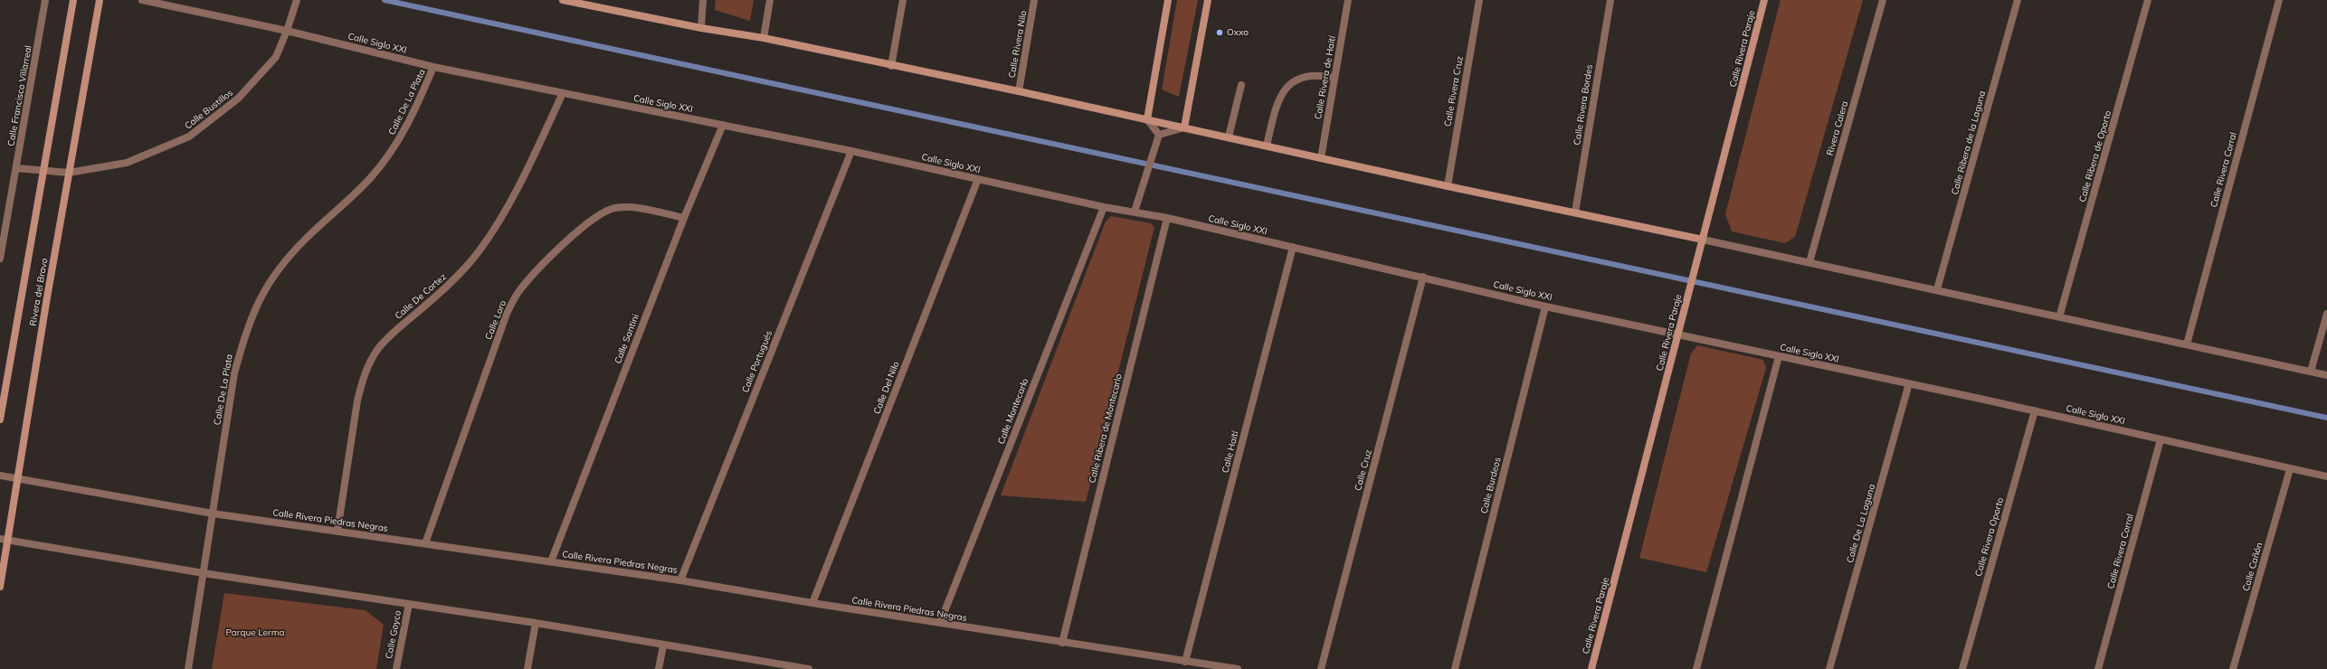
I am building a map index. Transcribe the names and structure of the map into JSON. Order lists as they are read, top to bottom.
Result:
{
  "streets": {
    "street": [
      "Calle Siglo XXI",
      "Calle Rivera Nilo",
      "Calle Rivera Paraje",
      "Calle Rivera de Haití",
      "Calle Rivera Cruz",
      "Calle Francisco Villarreal",
      "Calle De La Plata",
      "Calle Rivera Bordes",
      "Calle Bustillos",
      "Rivera Calera",
      "Calle Ribera de la Laguna",
      "Calle Ribera de Oporto",
      "Calle Rivera Corral",
      "Rivera del Bravo",
      "Calle De Cortez",
      "Calle Loro",
      "Calle Santini",
      "Calle Portugués",
      "Calle Del Nilo",
      "Calle Montecarlo",
      "Calle Ribera de Montecarlo",
      "Calle Haití",
      "Calle Cruz",
      "Calle Burdeos",
      "Calle Rivera Piedras Negras",
      "Calle De La Laguna",
      "Calle Rivera Oporto",
      "Calle Cañón",
      "Calle Goyco"
    ]
  },
  "crossings": [
    ["Calle Siglo XXI", "Calle Rivera Paraje"],
    ["Calle Siglo XXI", "Calle De La Plata"],
    ["Calle Siglo XXI", "Calle Bustillos"],
    ["Calle Siglo XXI", "Calle Rivera Corral"],
    ["Calle Siglo XXI", "Calle De Cortez"],
    ["Calle Siglo XXI", "Calle Santini"],
    ["Calle Siglo XXI", "Calle Portugués"],
    ["Calle Siglo XXI", "Calle Del Nilo"],
    ["Calle Siglo XXI", "Calle Montecarlo"],
    ["Calle Siglo XXI", "Calle Ribera de Montecarlo"],
    ["Calle Siglo XXI", "Calle Haití"],
    ["Calle Siglo XXI", "Calle Cruz"],
    ["Calle Siglo XXI", "Calle Burdeos"],
    ["Calle Siglo XXI", "Calle De La Laguna"],
    ["Calle Siglo XXI", "Calle Rivera Oporto"],
    ["Calle Siglo XXI", "Calle Cañón"],
    ["Calle Francisco Villarreal", "Calle Bustillos"],
    ["Calle De La Plata", "Calle Rivera Piedras Negras"],
    ["Calle Bustillos", "Rivera del Bravo"],
    ["Rivera del Bravo", "Calle Rivera Piedras Negras"],
    ["Calle De Cortez", "Calle Rivera Piedras Negras"],
    ["Calle Loro", "Calle Santini"],
    ["Calle Loro", "Calle Rivera Piedras Negras"],
    ["Calle Santini", "Calle Rivera Piedras Negras"],
    ["Calle Portugués", "Calle Rivera Piedras Negras"],
    ["Calle Del Nilo", "Calle Rivera Piedras Negras"],
    ["Calle Montecarlo", "Calle Rivera Piedras Negras"],
    ["Calle Ribera de Montecarlo", "Calle Rivera Piedras Negras"],
    ["Calle Haití", "Calle Rivera Piedras Negras"]
  ],
  "parks": ["Parque Lerma"],
  "places": ["Oxxo"]
}
